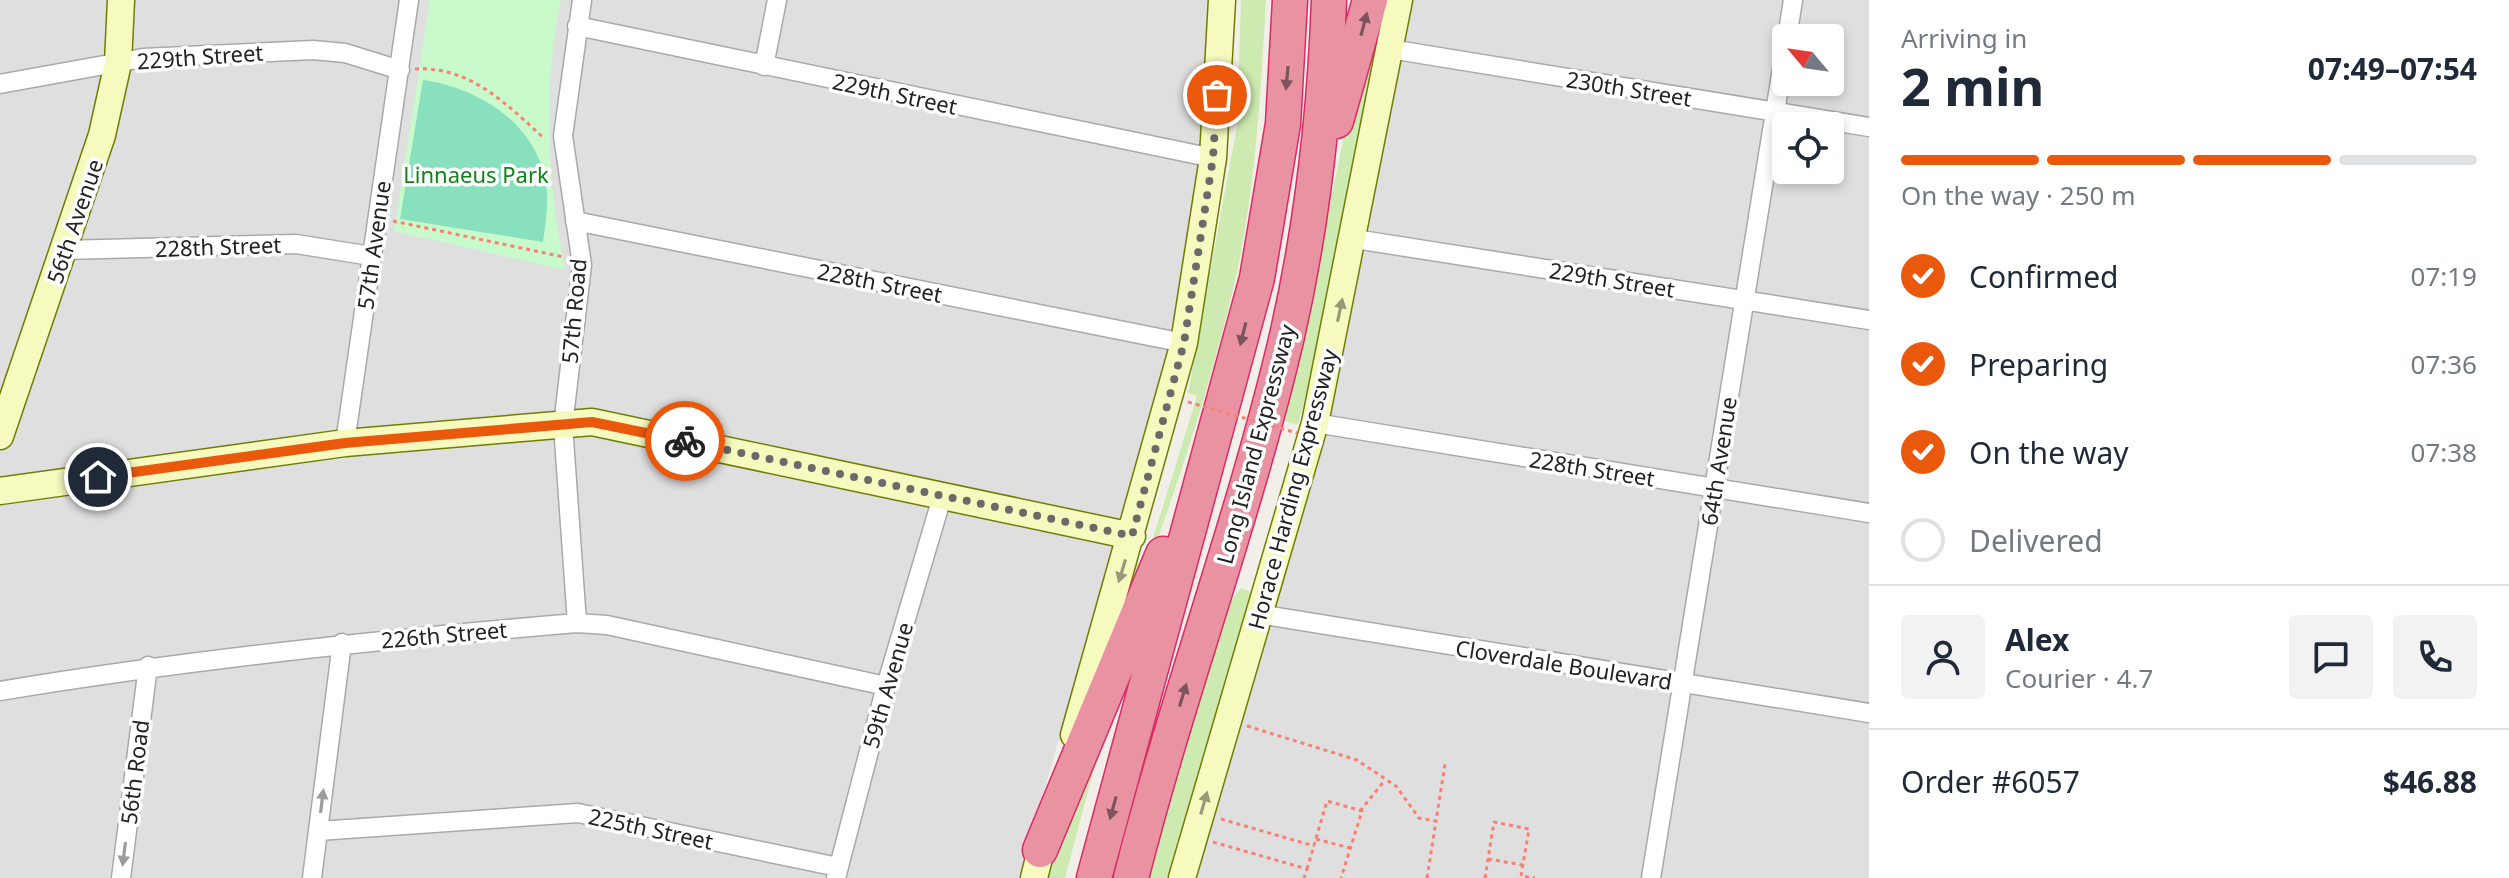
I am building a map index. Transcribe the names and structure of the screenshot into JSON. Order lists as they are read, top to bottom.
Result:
{
  "streets": {
    "highway": ["Long Island Expressway"],
    "main road": ["56th Avenue", "Horace Harding Expressway"],
    "street": [
      "229th Street",
      "230th Street",
      "57th Avenue",
      "228th Street",
      "57th Road",
      "64th Avenue",
      "226th Street",
      "Cloverdale Boulevard",
      "59th Avenue",
      "56th Road",
      "225th Street"
    ]
  },
  "crossings": [
    ["229th Street", "56th Avenue"],
    ["229th Street", "57th Avenue"],
    ["229th Street", "57th Road"],
    ["229th Street", "64th Avenue"],
    ["229th Street", "Horace Harding Expressway"],
    ["230th Street", "64th Avenue"],
    ["230th Street", "Horace Harding Expressway"],
    ["56th Avenue", "228th Street"],
    ["57th Avenue", "228th Street"],
    ["228th Street", "57th Road"],
    ["228th Street", "64th Avenue"],
    ["228th Street", "Horace Harding Expressway"],
    ["57th Road", "226th Street"],
    ["64th Avenue", "Cloverdale Boulevard"],
    ["Horace Harding Expressway", "Cloverdale Boulevard"],
    ["226th Street", "59th Avenue"],
    ["226th Street", "56th Road"],
    ["59th Avenue", "225th Street"]
  ],
  "one_way": ["56th Road"],
  "parks": ["Linnaeus Park"],
  "north": "top left",
  "page": {
    "heading": ["2 min", "Arriving in", "07:49–07:54"],
    "panel": [
      "Alex",
      "Courier · 4.7",
      "Order #6057",
      "$46.88"
    ],
    "bar": "On the way · 250 m",
    "list": [
      ["Confirmed", "07:19"],
      ["Preparing", "07:36"],
      ["On the way", "07:38"],
      "Delivered"
    ]
  }
}
